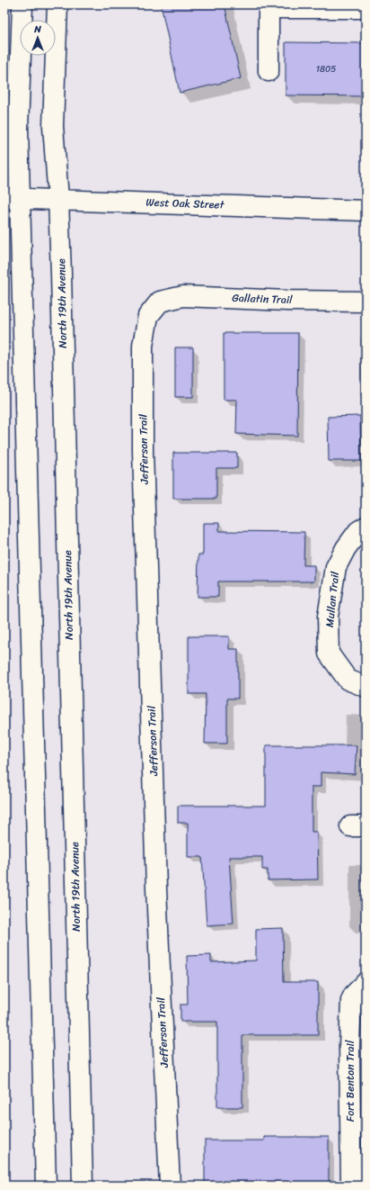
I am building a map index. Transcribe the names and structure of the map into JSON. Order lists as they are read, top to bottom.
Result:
{
  "streets": {
    "main road": [
      "West Oak Street",
      "Gallatin Trail",
      "North 19th Avenue",
      "Jefferson Trail",
      "Mullan Trail",
      "Fort Benton Trail"
    ]
  },
  "crossings": [
    ["West Oak Street", "North 19th Avenue"],
    ["Gallatin Trail", "Jefferson Trail"]
  ],
  "house_numbers": ["1805"],
  "north": "top"
}
